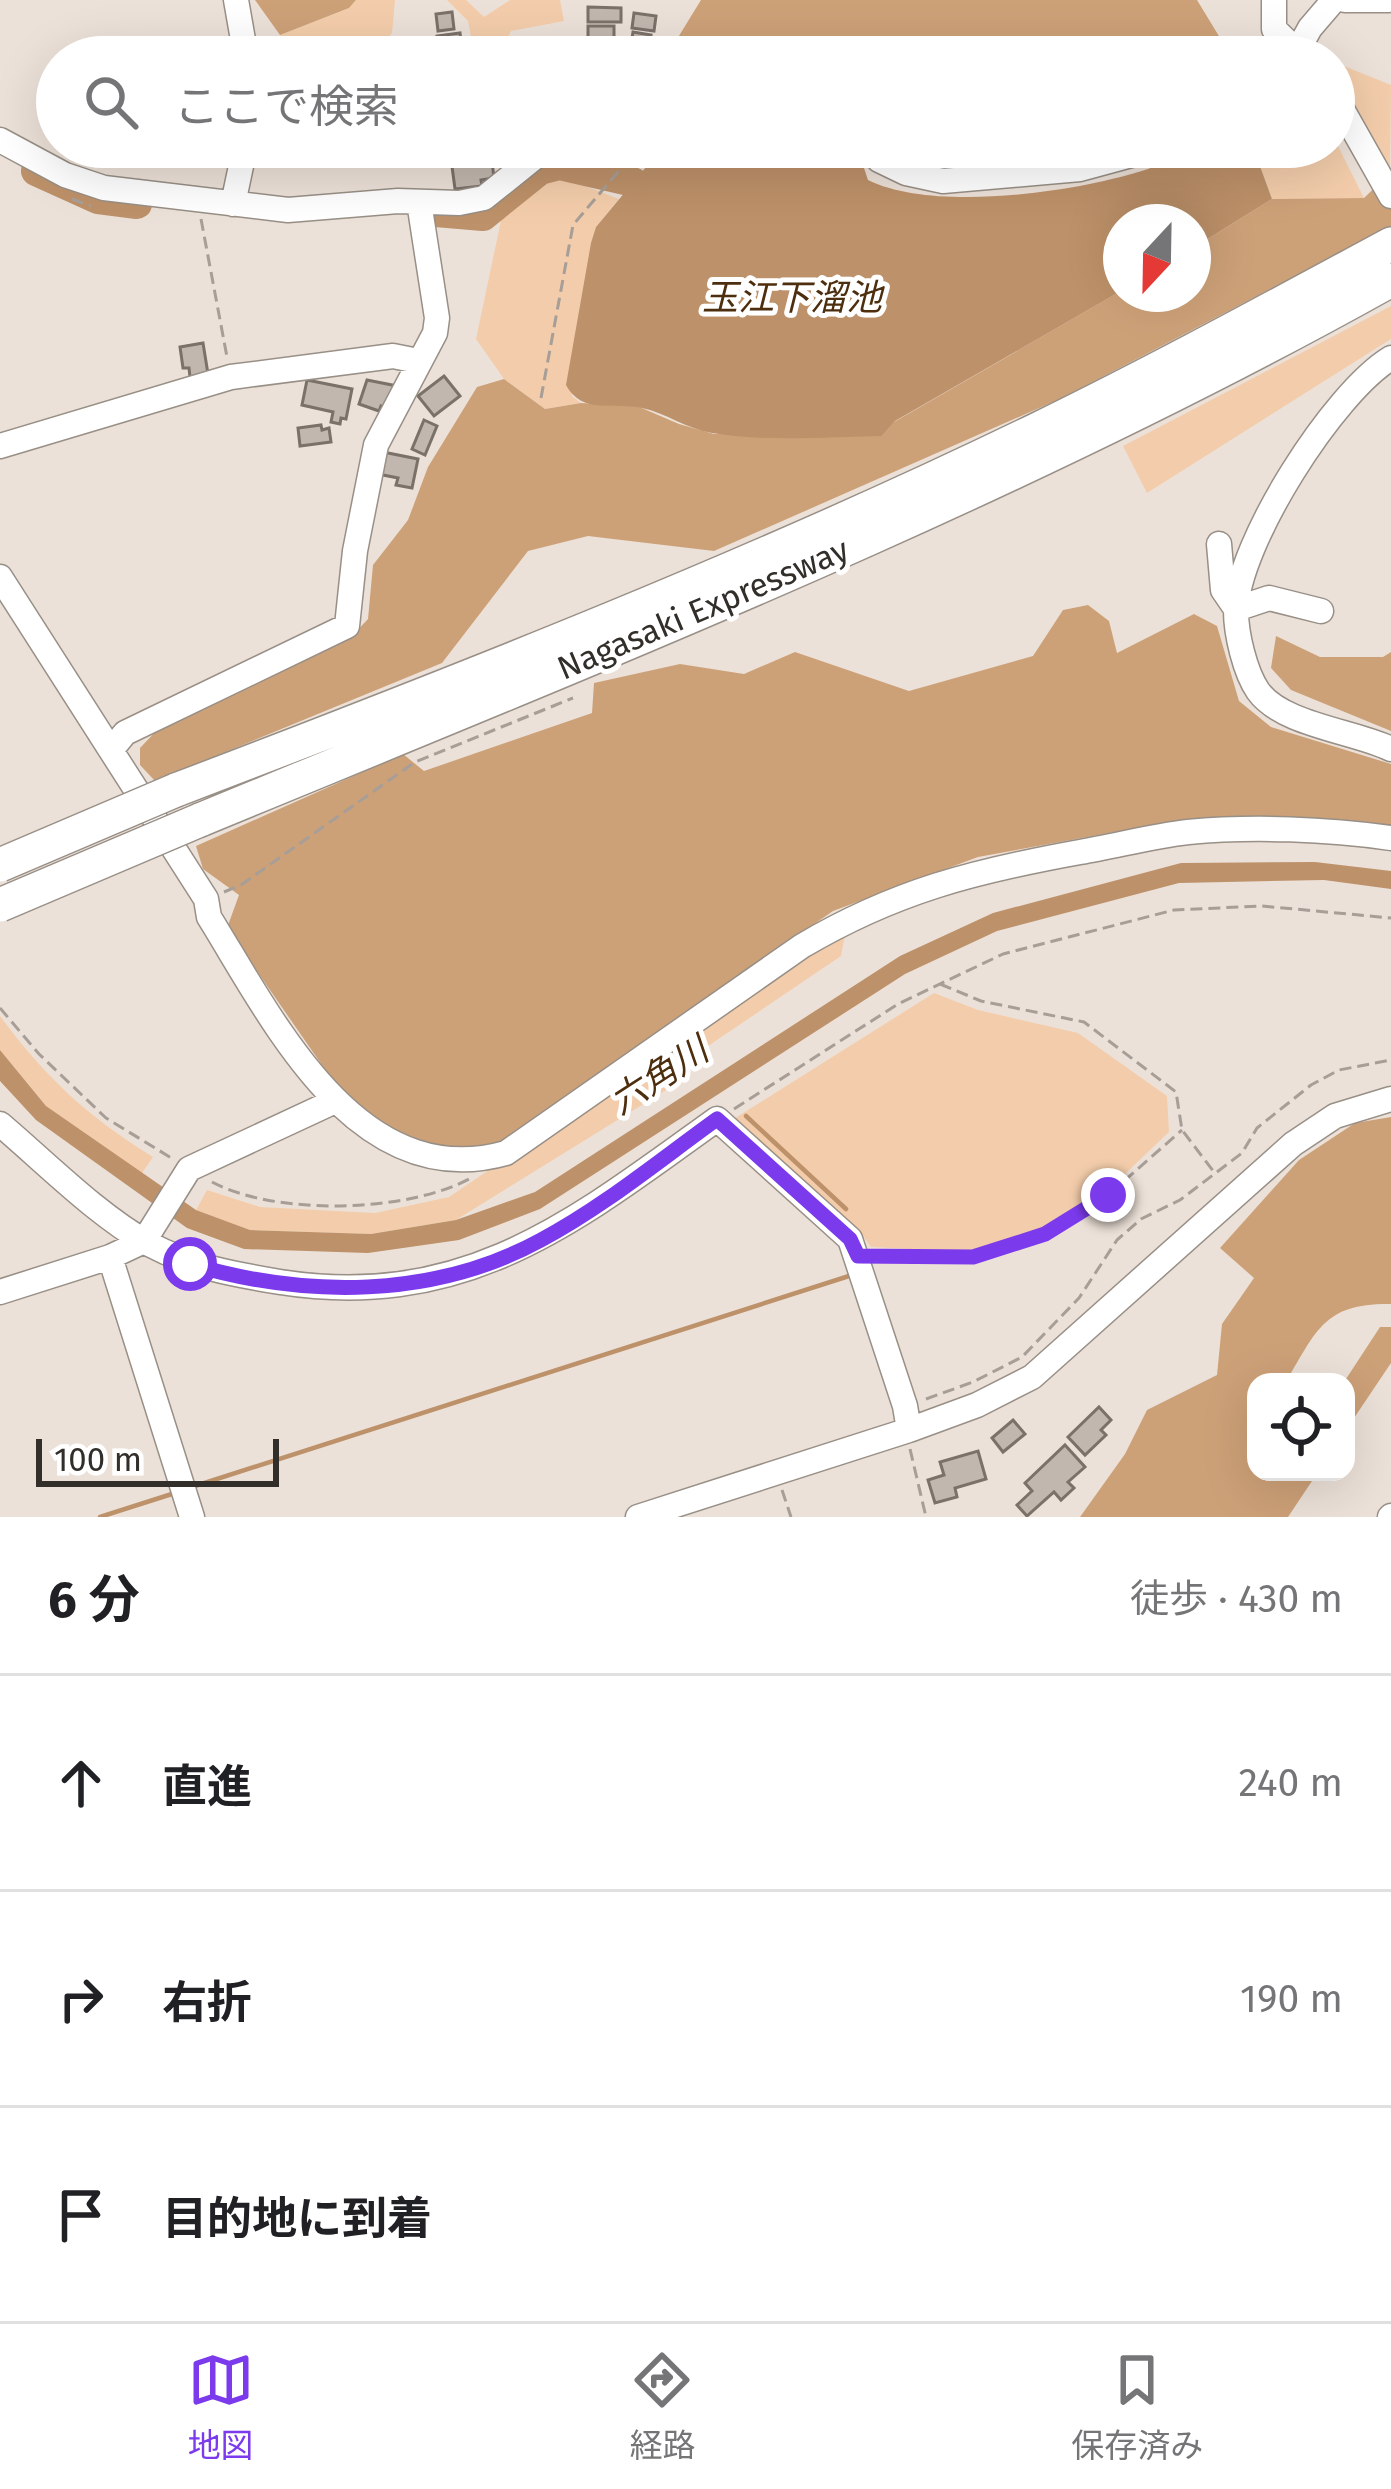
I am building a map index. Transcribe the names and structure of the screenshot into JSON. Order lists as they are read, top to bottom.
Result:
{
  "streets": {
    "highway": ["Nagasaki Expressway"]
  },
  "water": ["玉江下溜池", "六角川"],
  "scale_bar": "100 m",
  "north": "bottom",
  "page": {
    "search": "ここで検索",
    "scale": "100 m",
    "heading": ["6 分", "徒歩 · 430 m"],
    "list": [
      ["直進", "240 m"],
      ["右折", "190 m"],
      "目的地に到着"
    ],
    "nav": ["地図", "経路", "保存済み"]
  }
}
